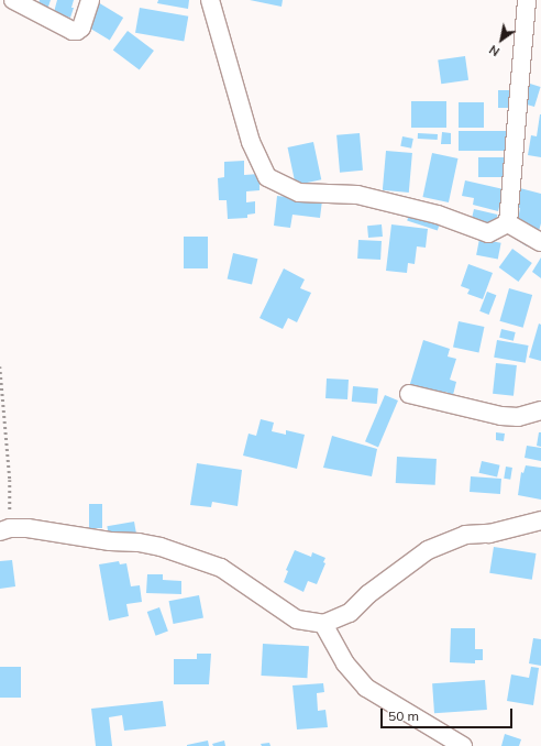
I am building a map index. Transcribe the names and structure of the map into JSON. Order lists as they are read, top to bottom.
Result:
{
  "scale_bar": "50 m",
  "north": "bottom left"
}
